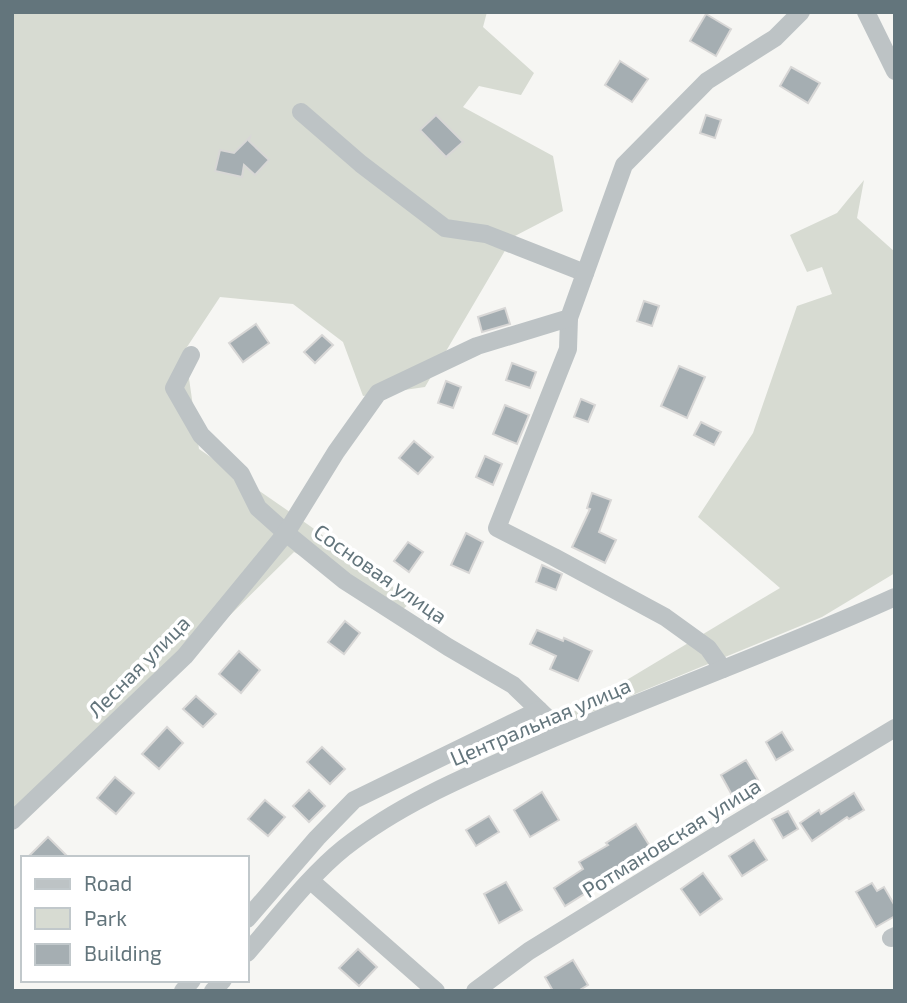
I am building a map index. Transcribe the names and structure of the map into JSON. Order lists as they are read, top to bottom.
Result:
{
  "streets": {
    "street": [
      "Сосновая улица",
      "Лесная улица",
      "Центральная улица",
      "Ротмановская улица"
    ]
  },
  "crossings": [
    ["Сосновая улица", "Лесная улица"],
    ["Сосновая улица", "Центральная улица"]
  ],
  "legend": ["Road", "Park", "Building"]
}
